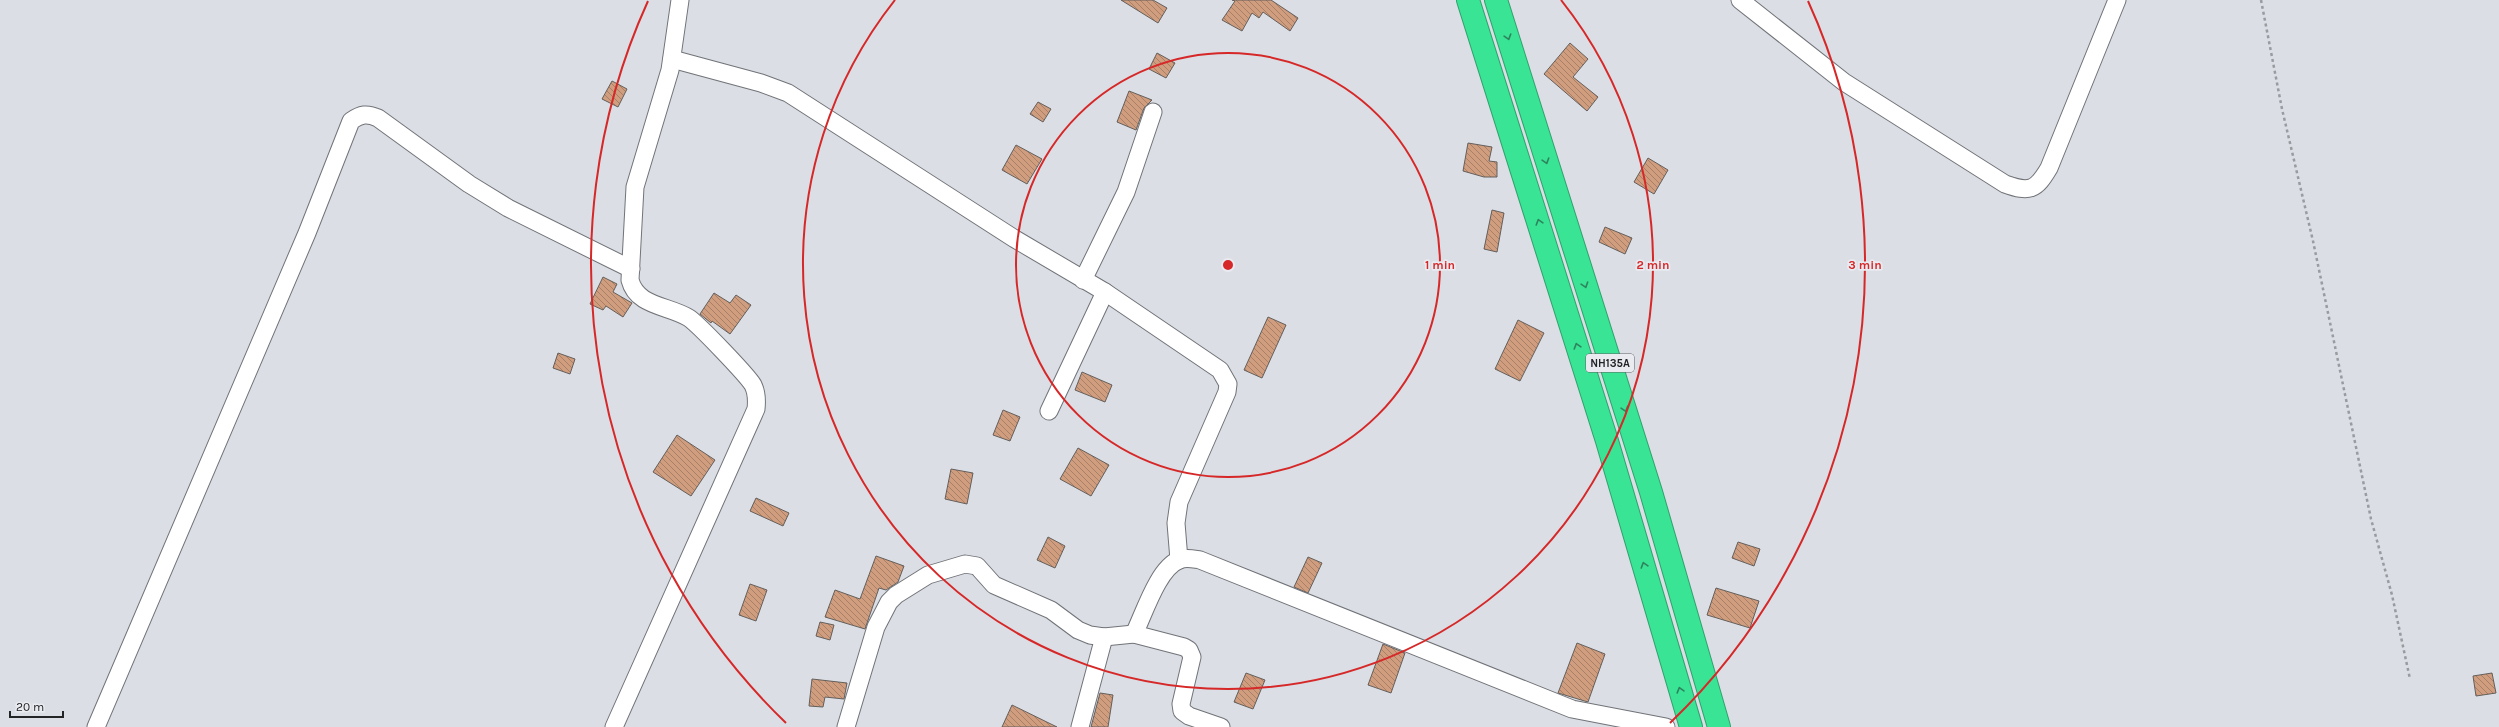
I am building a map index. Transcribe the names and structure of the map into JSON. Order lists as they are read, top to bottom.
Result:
{
  "streets": {
    "highway": ["NH135A"]
  },
  "scale_bar": "20 m",
  "rings": ["1 min", "2 min", "3 min"]
}
